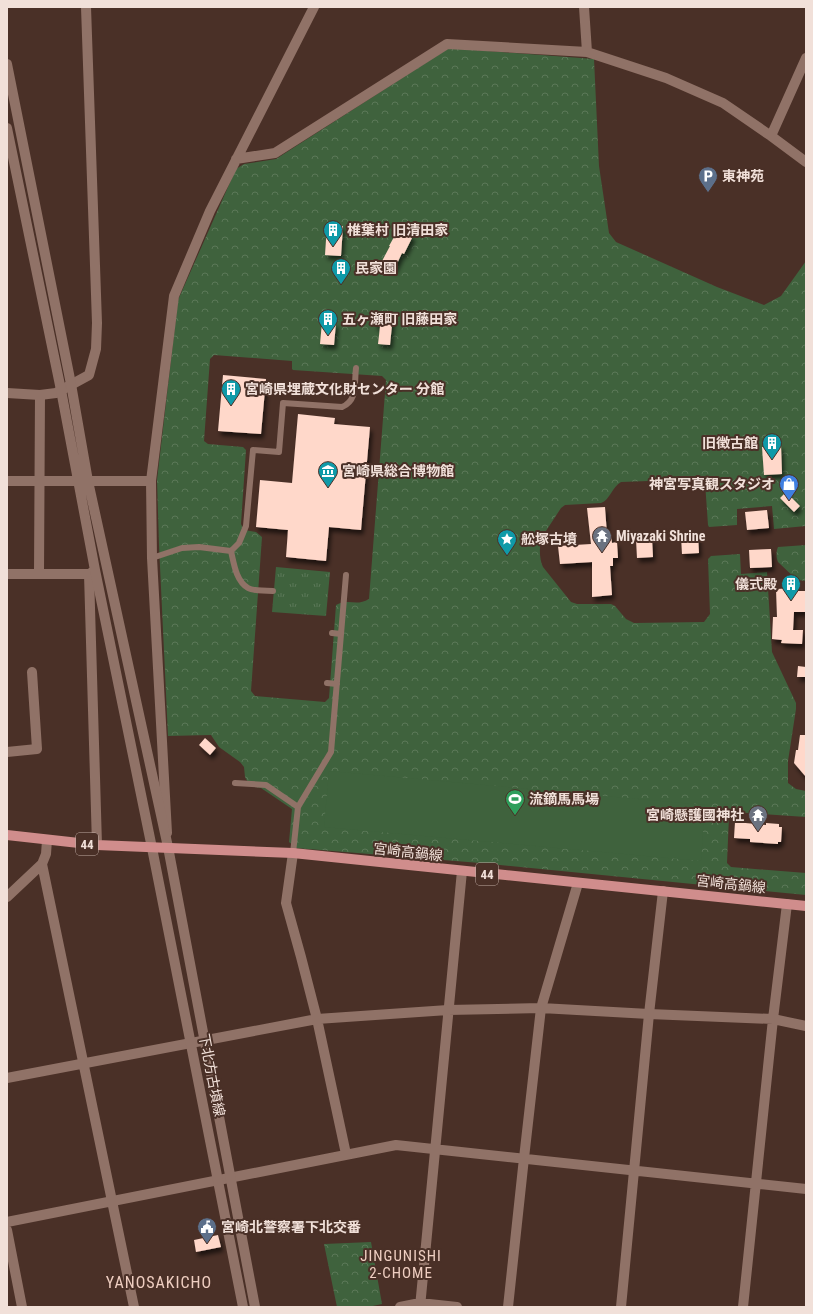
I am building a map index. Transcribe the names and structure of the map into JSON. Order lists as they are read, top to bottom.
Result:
{
  "streets": {
    "main road": ["44", "宮崎高鍋線"],
    "street": ["下北方古墳線"]
  },
  "crossings": [
    ["宮崎高鍋線", "下北方古墳線"]
  ],
  "districts": ["JINGUNISHI 2-CHOME", "YANOSAKICHO"],
  "places": {
    "parking": ["東神苑"],
    "building": [
      "椎葉村 旧清田家",
      "民家園",
      "五ヶ瀬町 旧藤田家",
      "宮崎県埋蔵文化財センター 分館",
      "旧徴古館",
      "儀式殿"
    ],
    "museum": ["宮崎県総合博物館"],
    "shop": ["神宮写真観スタジオ"],
    "temple": ["Miyazaki Shrine", "宮崎懸護國神社"],
    "place": ["舩塚古墳"],
    "sports": ["流鏑馬馬場"],
    "public building": ["宮崎北警察署下北交番"]
  }
}
